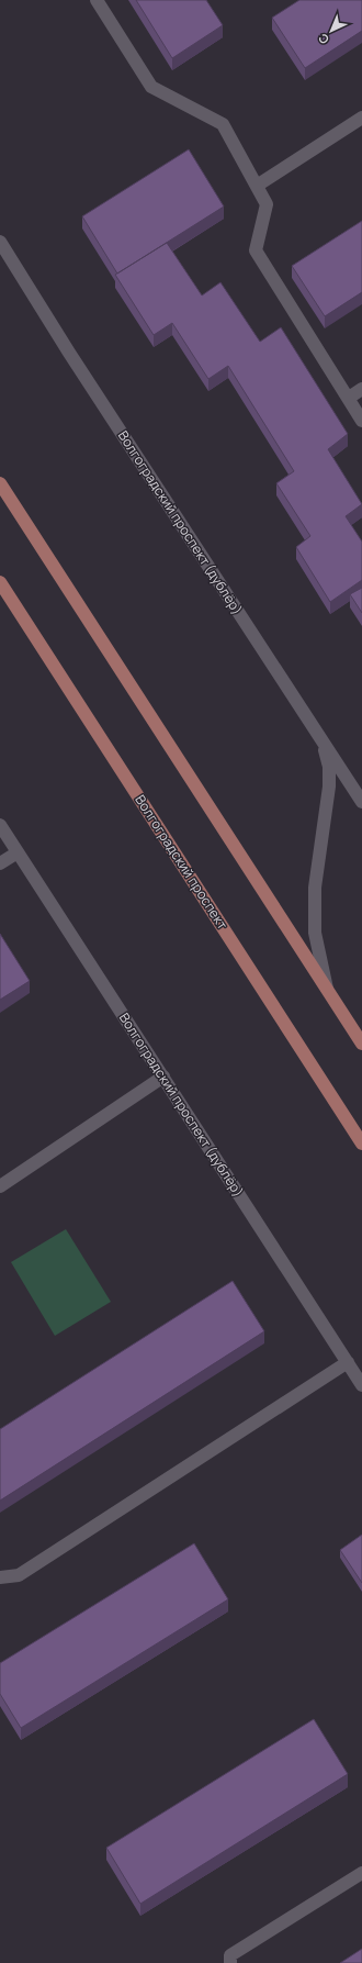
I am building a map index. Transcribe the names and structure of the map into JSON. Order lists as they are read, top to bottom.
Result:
{
  "streets": {
    "main road": ["Волгоградский проспект"],
    "street": ["Волгоградский проспект (дублёр)"]
  },
  "north": "bottom left"
}
